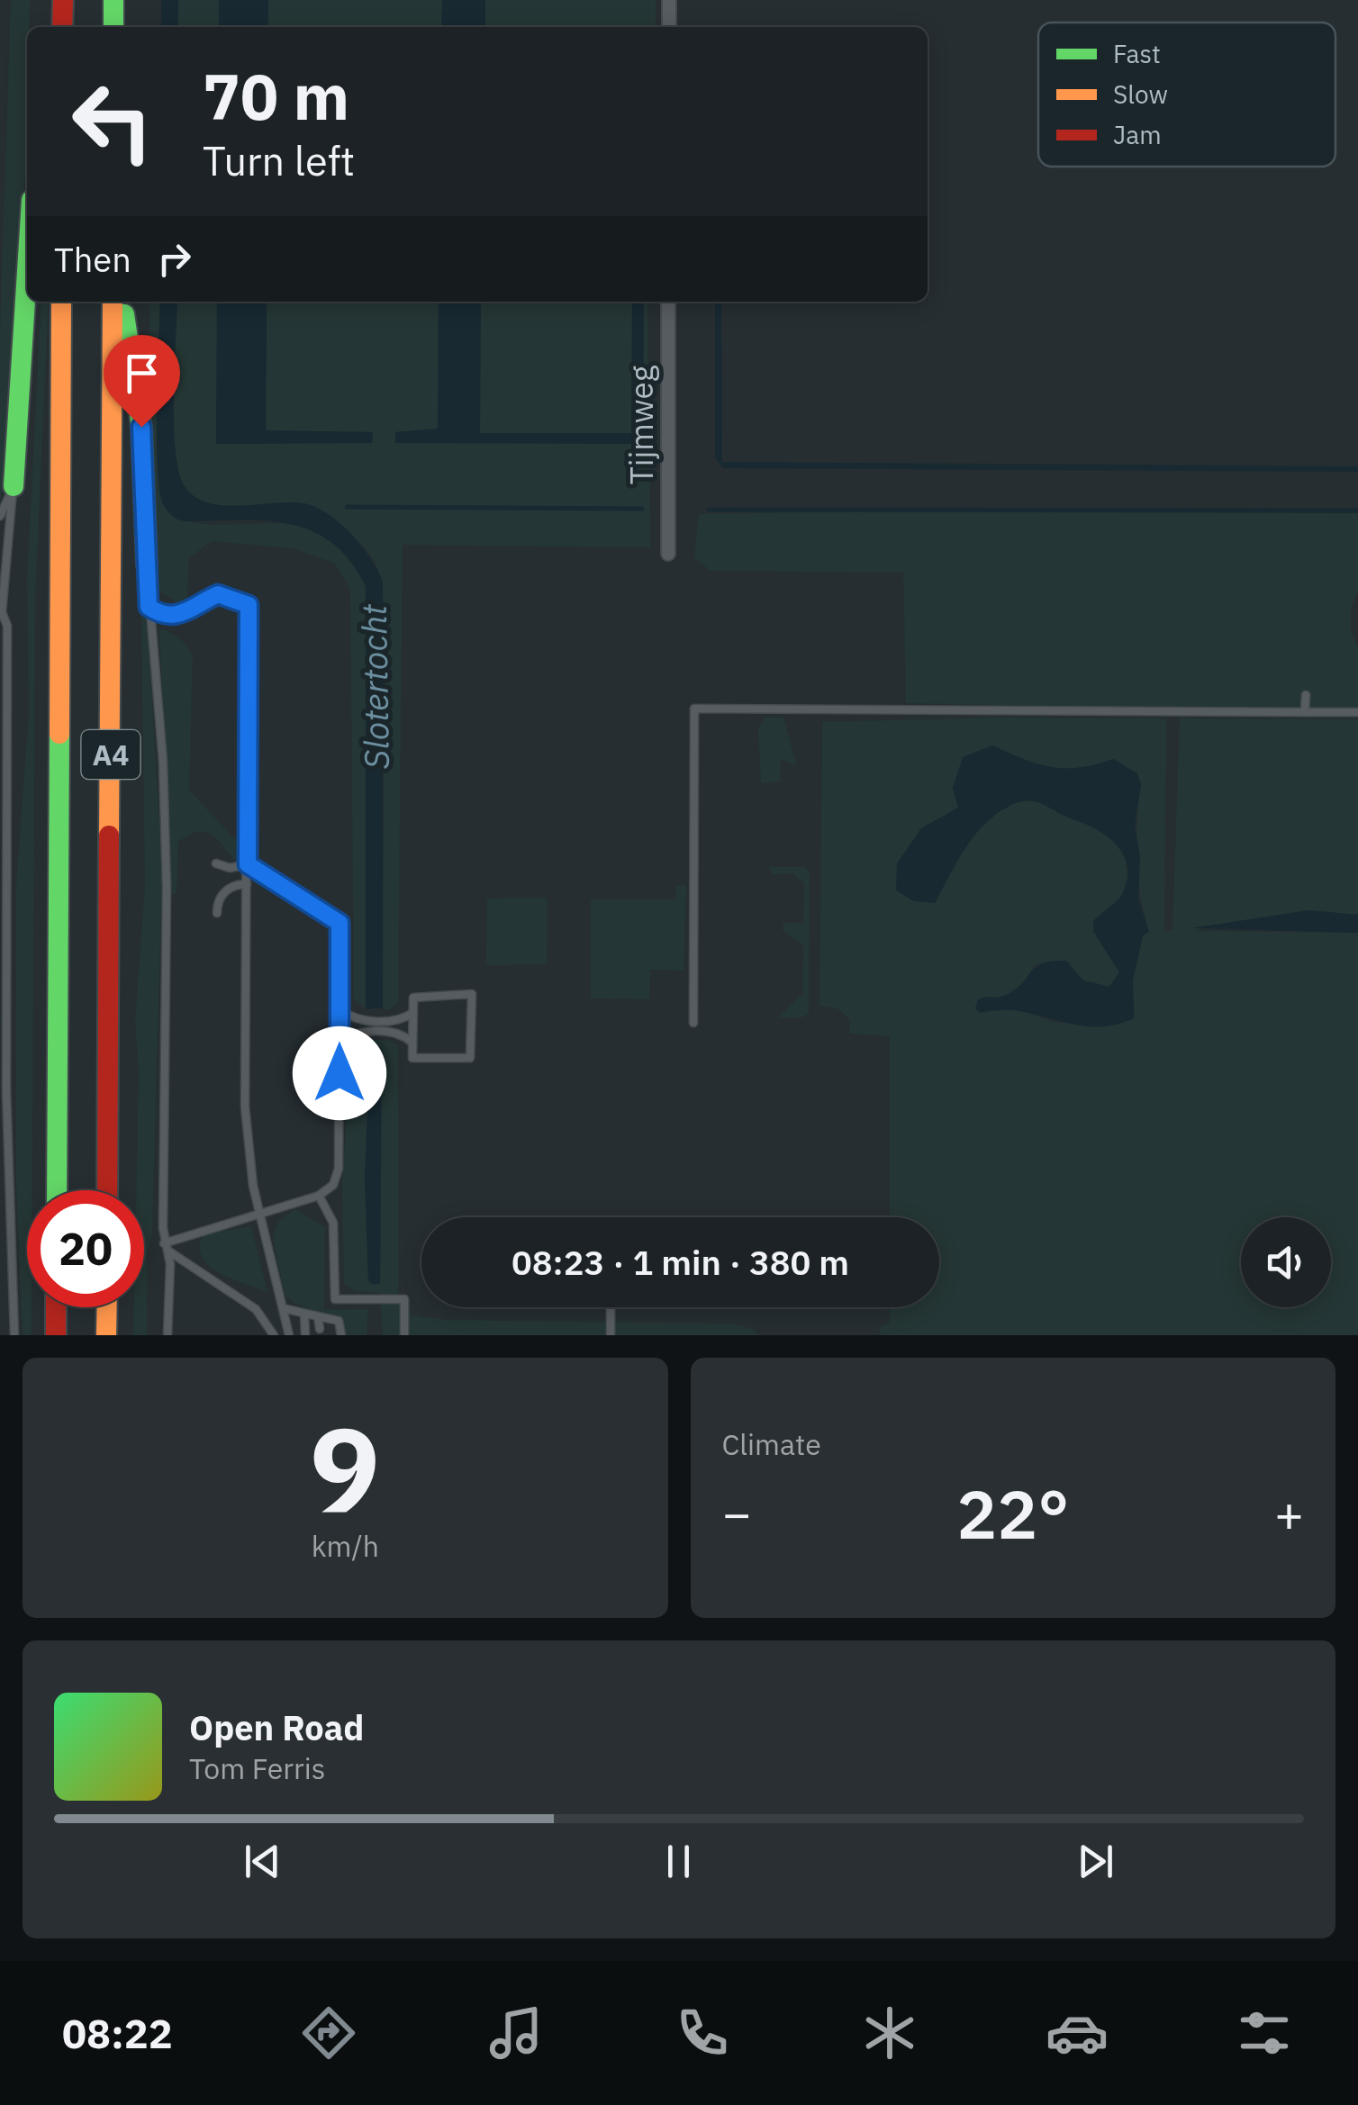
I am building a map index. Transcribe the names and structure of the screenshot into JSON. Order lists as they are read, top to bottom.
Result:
{
  "streets": {
    "highway": ["A4"],
    "street": ["Tijmweg"]
  },
  "water": ["Slotertocht"],
  "legend": ["Fast", "Slow", "Jam"],
  "page": {
    "turn": ["70 m", "Turn left"],
    "then": "Then",
    "limit": "20",
    "trip": "08:23 · 1 min · 380 m",
    "tile": [
      ["9", "km/h"],
      "Climate"
    ],
    "heat": ["−", "22°", "+"],
    "song": ["Open Road", "Tom Ferris"],
    "tabs": "08:22"
  }
}
